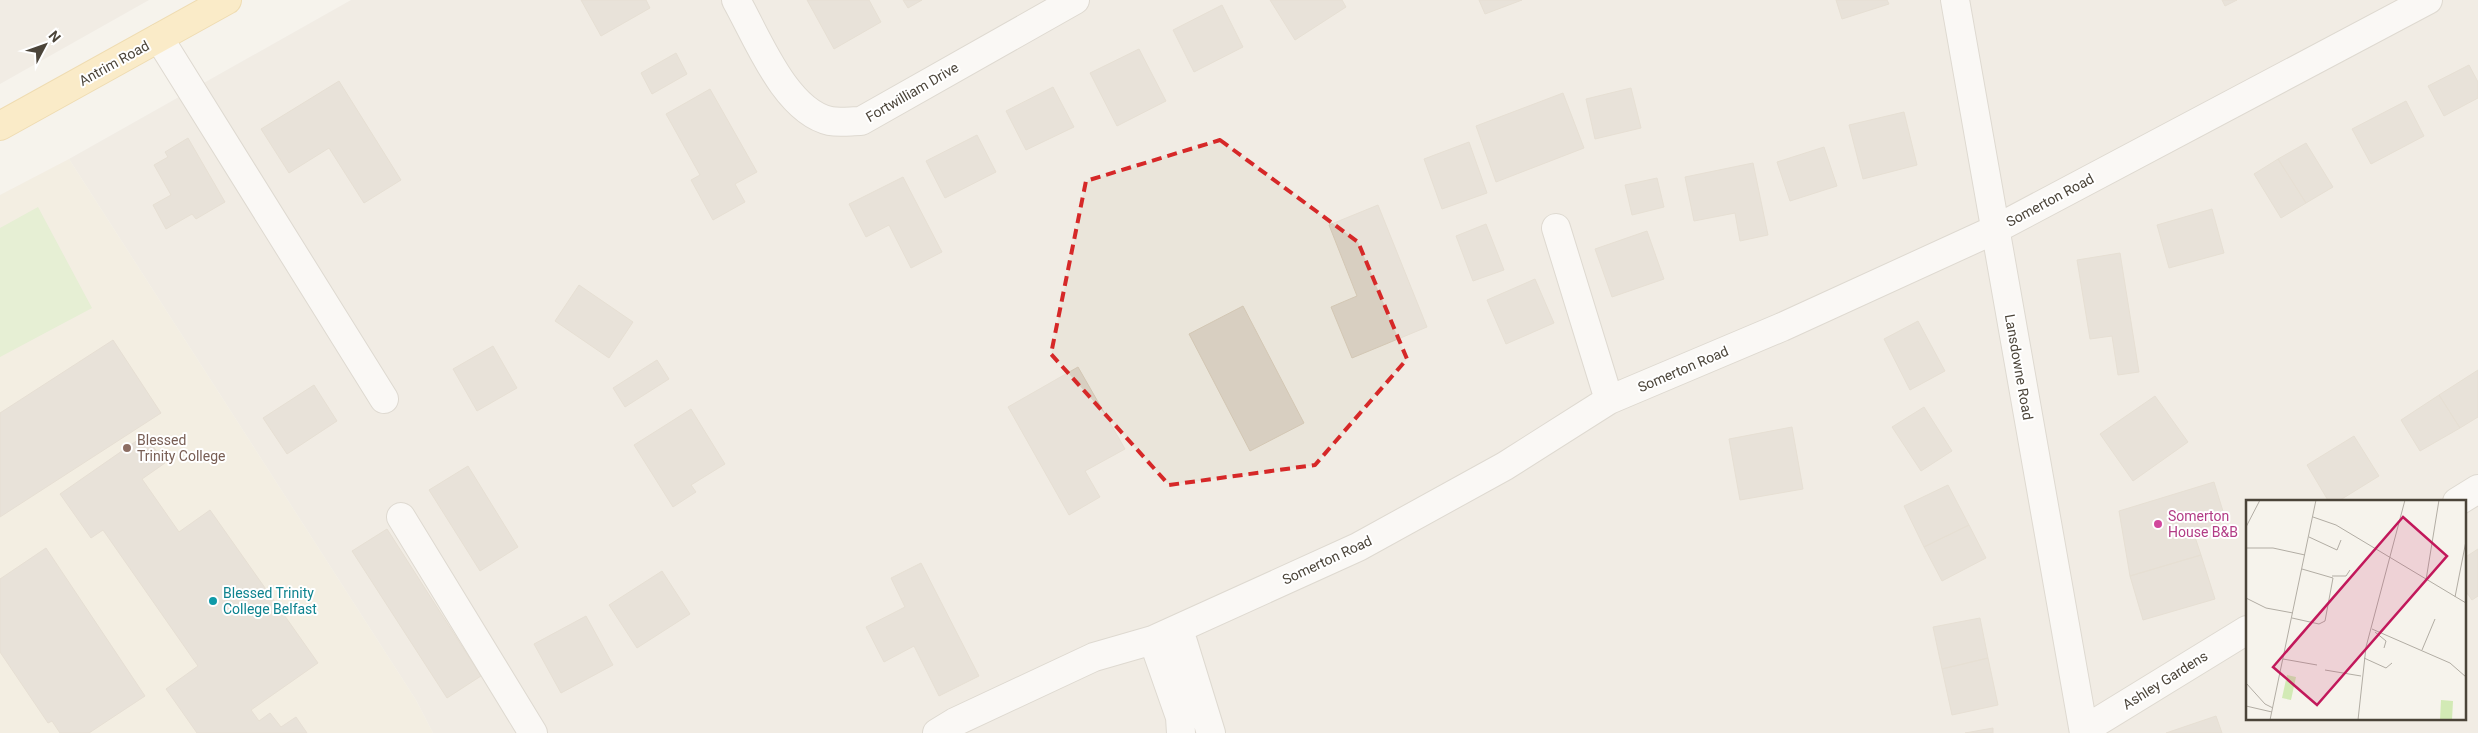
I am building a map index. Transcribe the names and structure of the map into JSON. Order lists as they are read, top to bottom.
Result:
{
  "streets": {
    "main road": ["Antrim Road"],
    "street": [
      "Fortwilliam Drive",
      "Somerton Road",
      "Lansdowne Road",
      "Ashley Gardens"
    ]
  },
  "crossings": [
    ["Somerton Road", "Lansdowne Road"],
    ["Lansdowne Road", "Ashley Gardens"]
  ],
  "places": ["Blessed Trinity College", "Somerton House B&B", "Blessed Trinity College Belfast"],
  "north": "top right"
}
